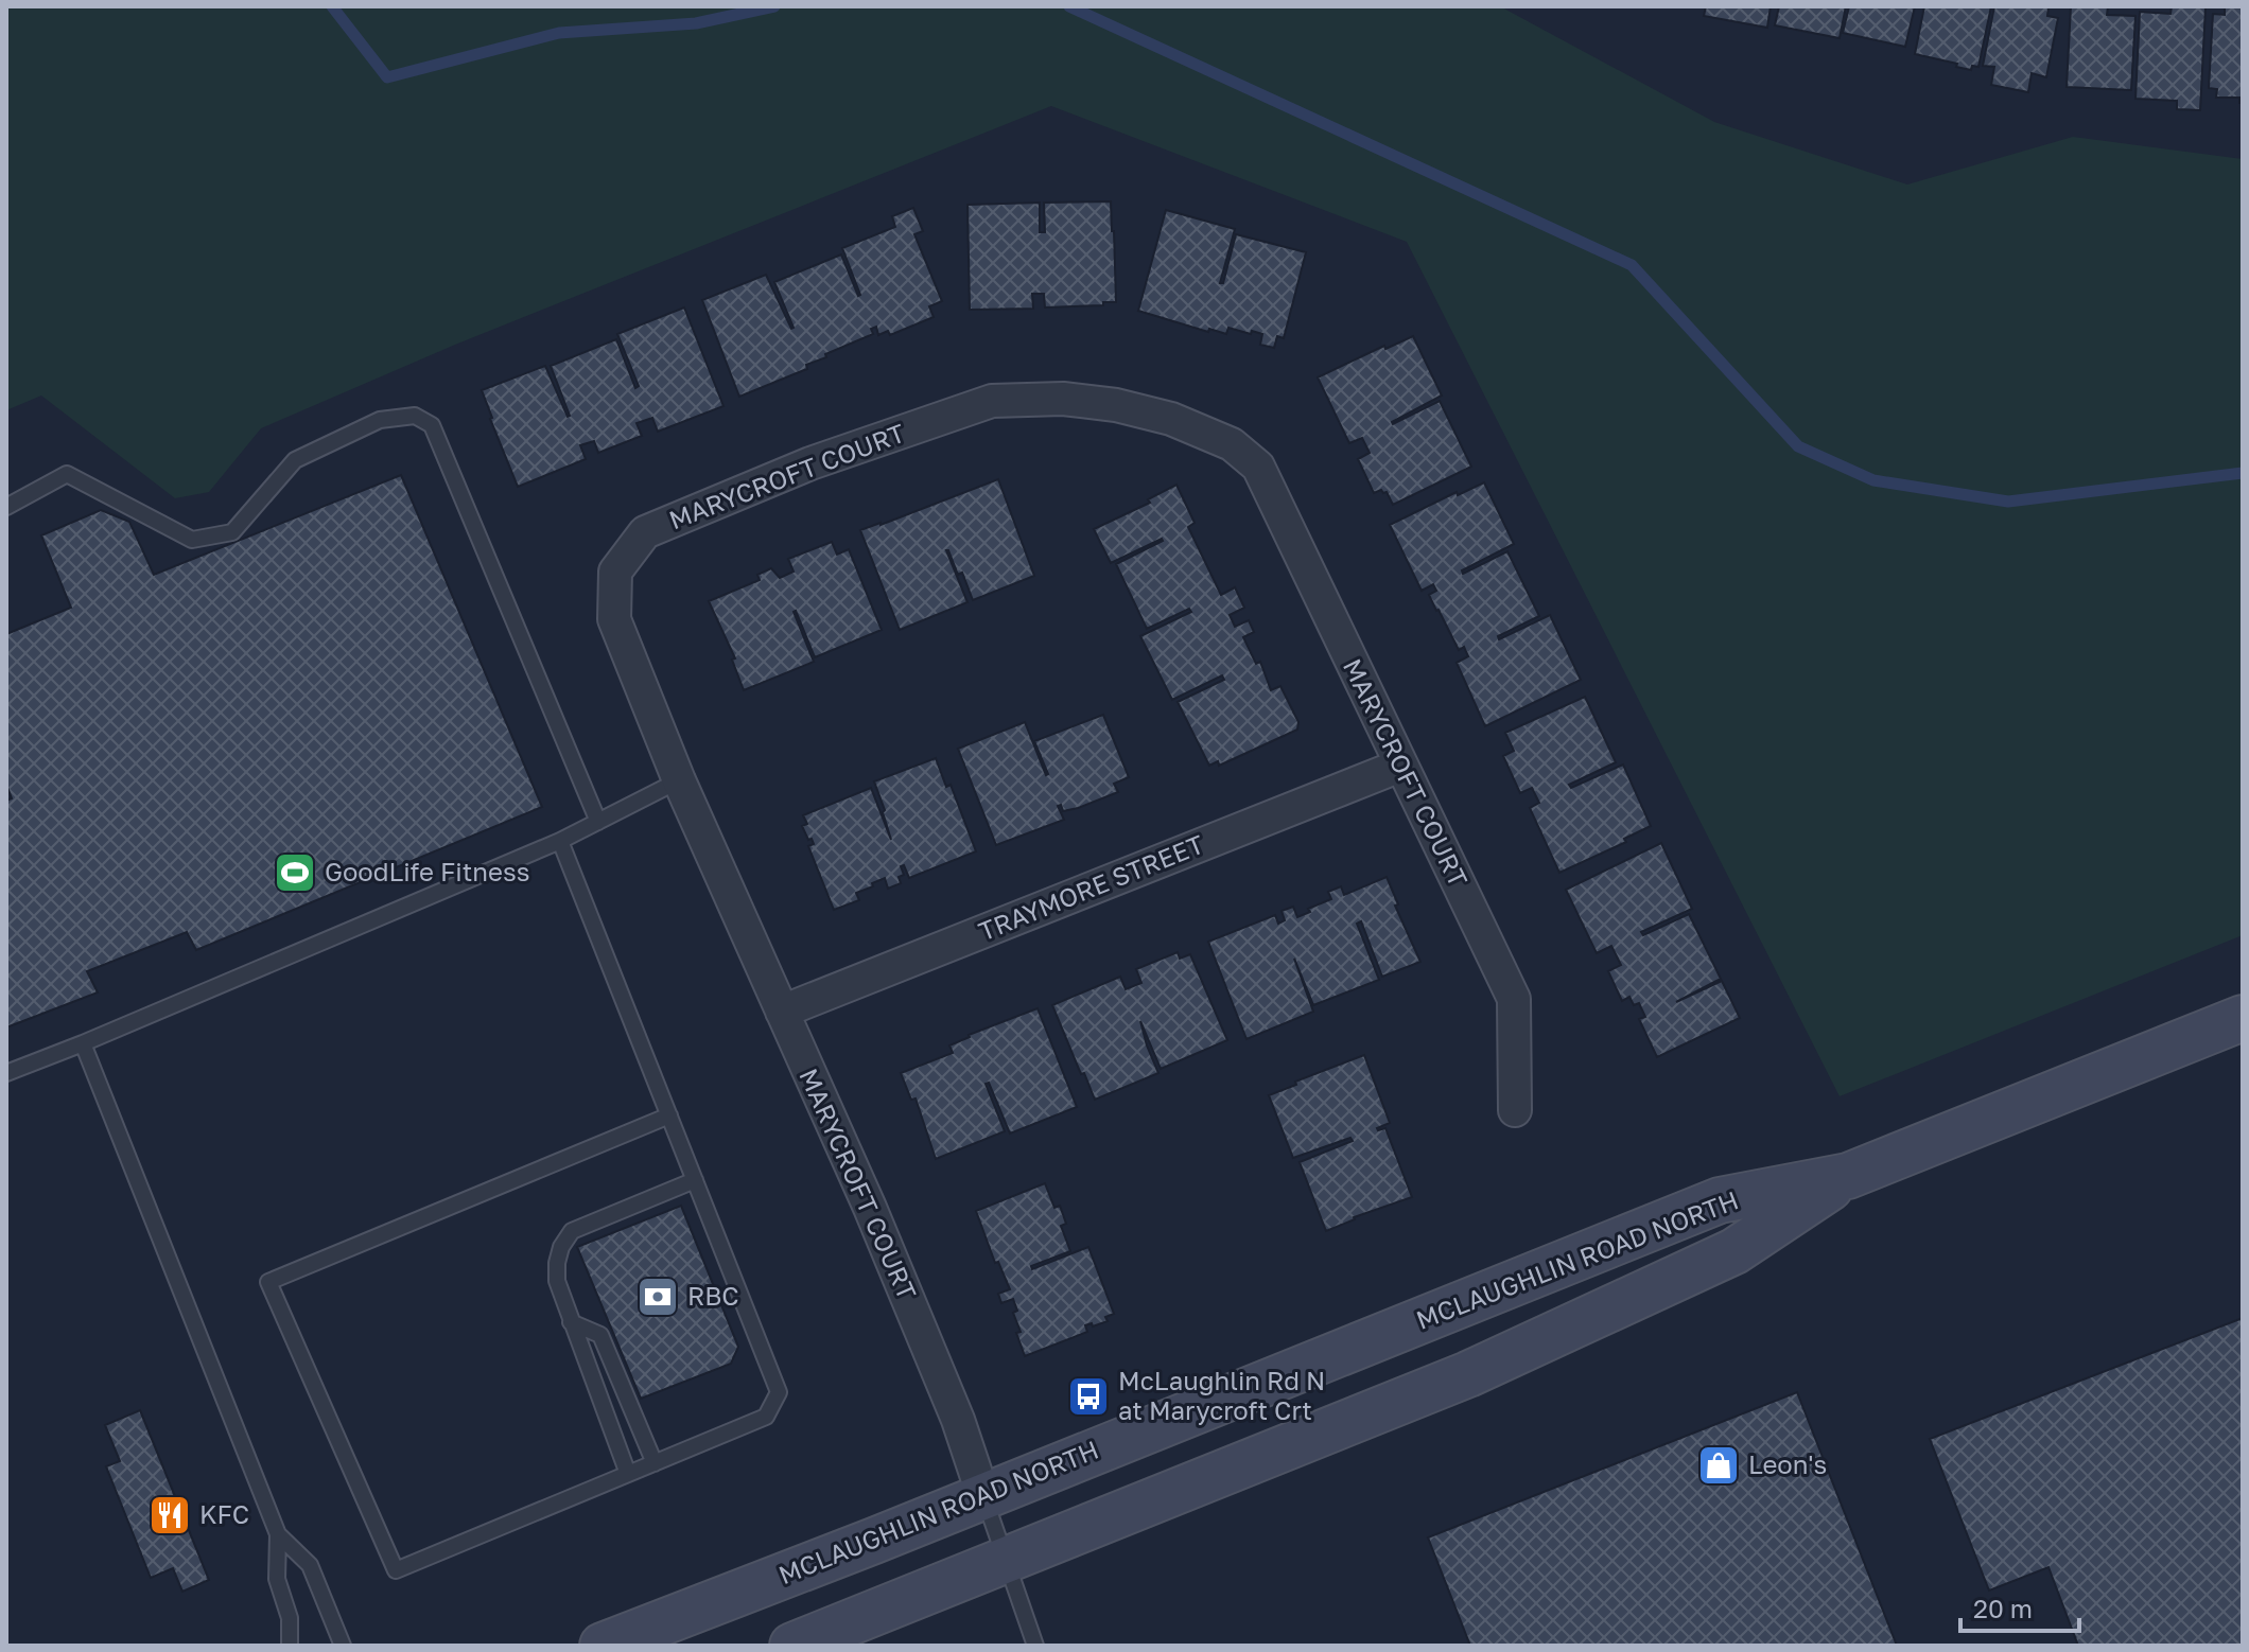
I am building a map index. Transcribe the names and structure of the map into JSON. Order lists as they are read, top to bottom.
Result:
{
  "streets": {
    "main road": ["MCLAUGHLIN ROAD NORTH"],
    "street": ["MARYCROFT COURT", "TRAYMORE STREET"]
  },
  "crossings": [
    ["MARYCROFT COURT", "TRAYMORE STREET"],
    ["MARYCROFT COURT", "MCLAUGHLIN ROAD NORTH"]
  ],
  "places": {
    "sports": ["GoodLife Fitness"],
    "bank": ["RBC"],
    "bus stop": ["McLaughlin Rd N at Marycroft Crt"],
    "shop": ["Leon's"],
    "restaurant": ["KFC"]
  },
  "scale_bar": "20 m"
}
